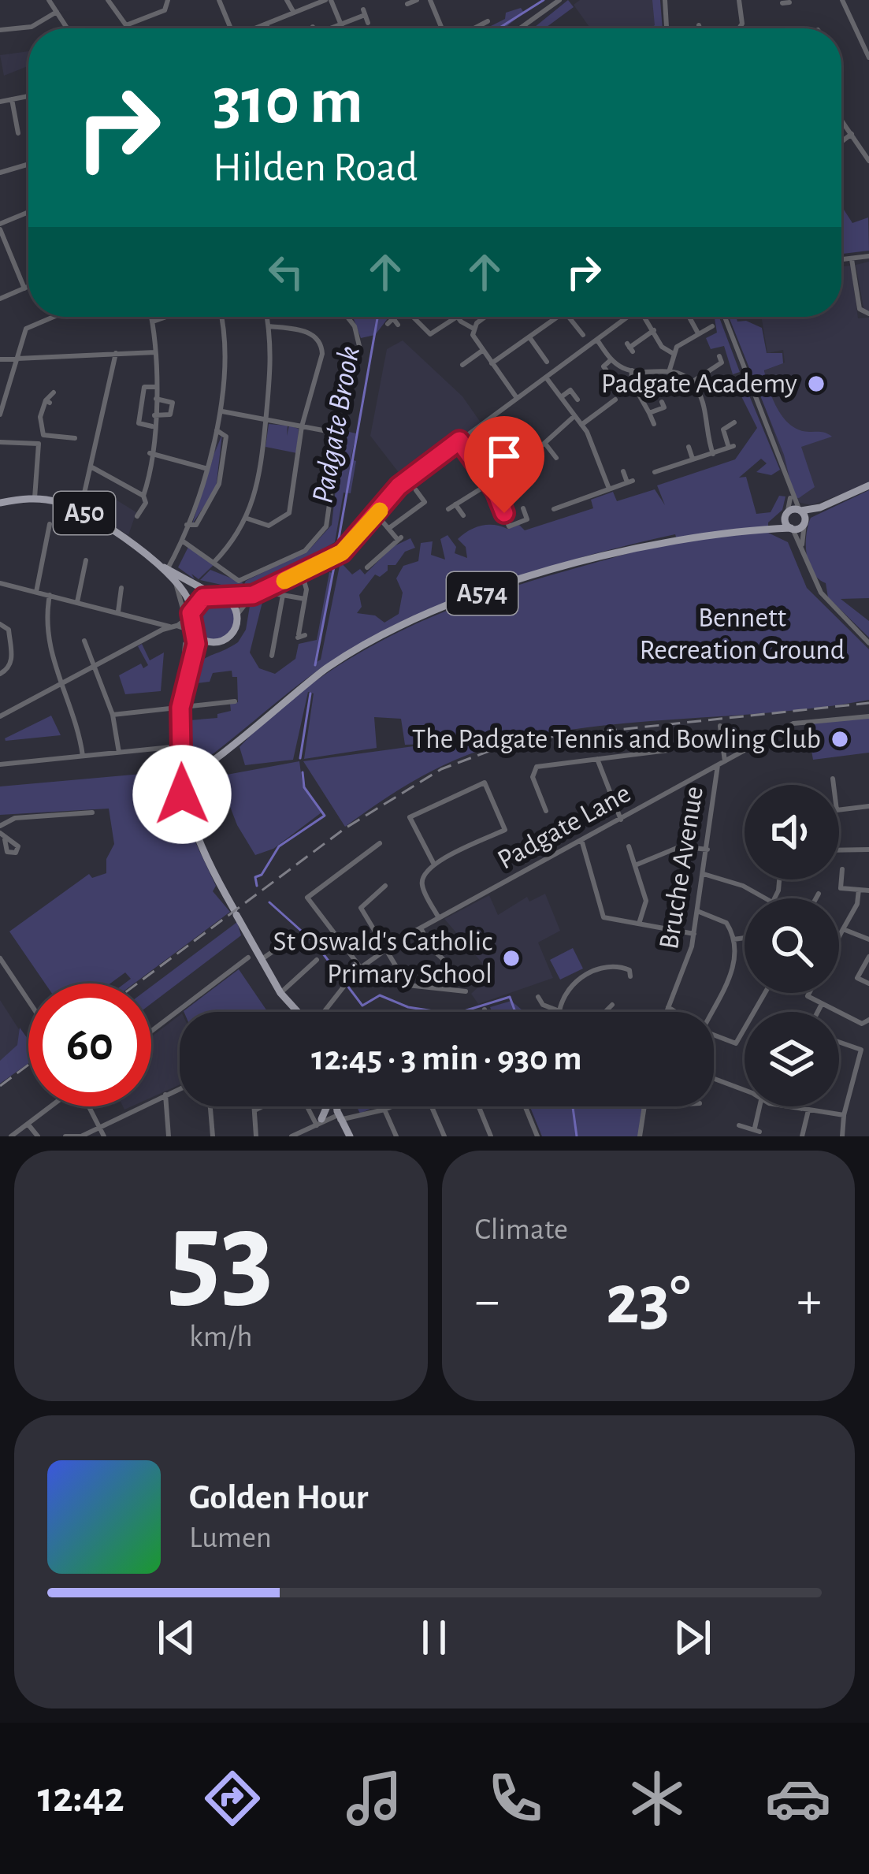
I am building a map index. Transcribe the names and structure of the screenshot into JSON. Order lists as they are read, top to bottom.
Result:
{
  "streets": {
    "main road": ["A50", "A574"],
    "street": ["Padgate Lane", "Bruche Avenue"]
  },
  "crossings": [
    ["A50", "A574"],
    ["Padgate Lane", "Bruche Avenue"]
  ],
  "water": ["Padgate Brook"],
  "parks": ["Bennett Recreation Ground"],
  "places": ["Padgate Academy", "The Padgate Tennis and Bowling Club", "St Oswald's Catholic Primary School"],
  "page": {
    "turn": ["310 m", "Hilden Road"],
    "limit": "60",
    "trip": "12:45 · 3 min · 930 m",
    "tile": [
      ["53", "km/h"],
      "Climate"
    ],
    "heat": ["−", "23°", "+"],
    "song": ["Golden Hour", "Lumen"],
    "tabs": "12:42"
  }
}
